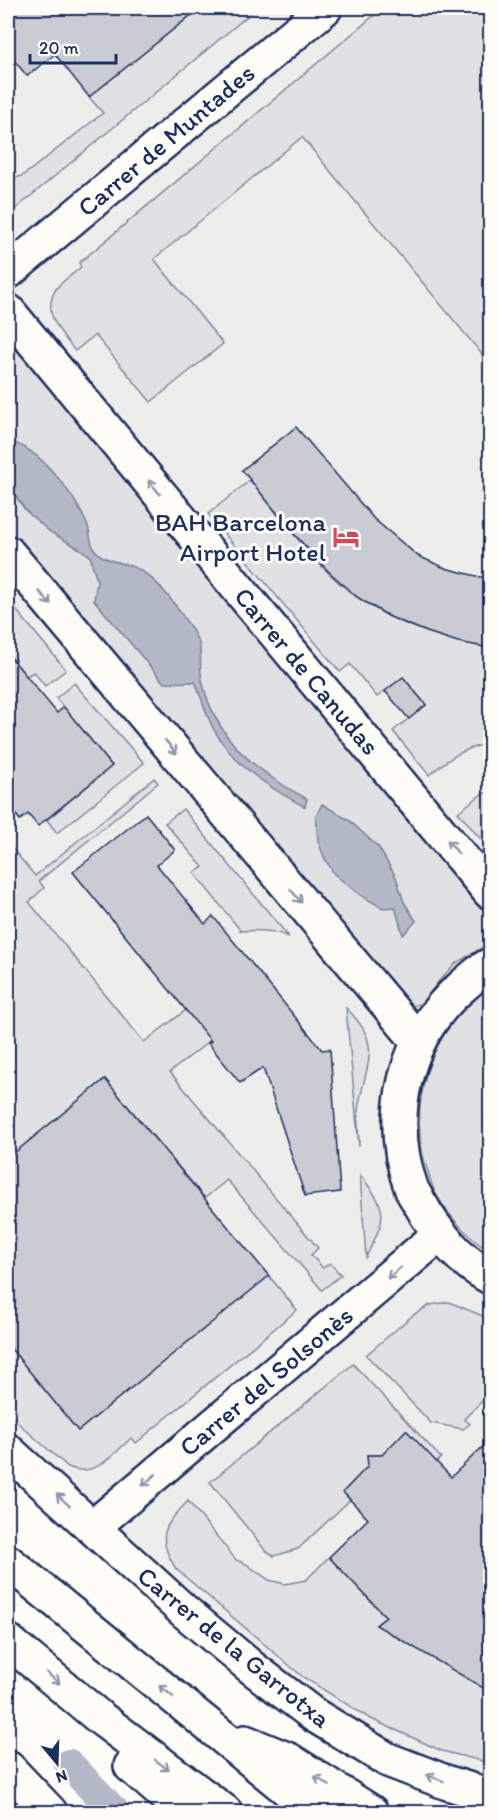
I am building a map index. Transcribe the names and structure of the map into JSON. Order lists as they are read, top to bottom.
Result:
{
  "streets": {
    "main road": [
      "Carrer de Muntades",
      "Carrer de Canudas",
      "Carrer del Solsonès",
      "Carrer de la Garrotxa"
    ]
  },
  "crossings": [
    ["Carrer del Solsonès", "Carrer de la Garrotxa"]
  ],
  "one_way": ["Carrer del Solsonès"],
  "places": {
    "hotel": ["BAH Barcelona Airport Hotel"]
  },
  "scale_bar": "20 m",
  "north": "bottom"
}
